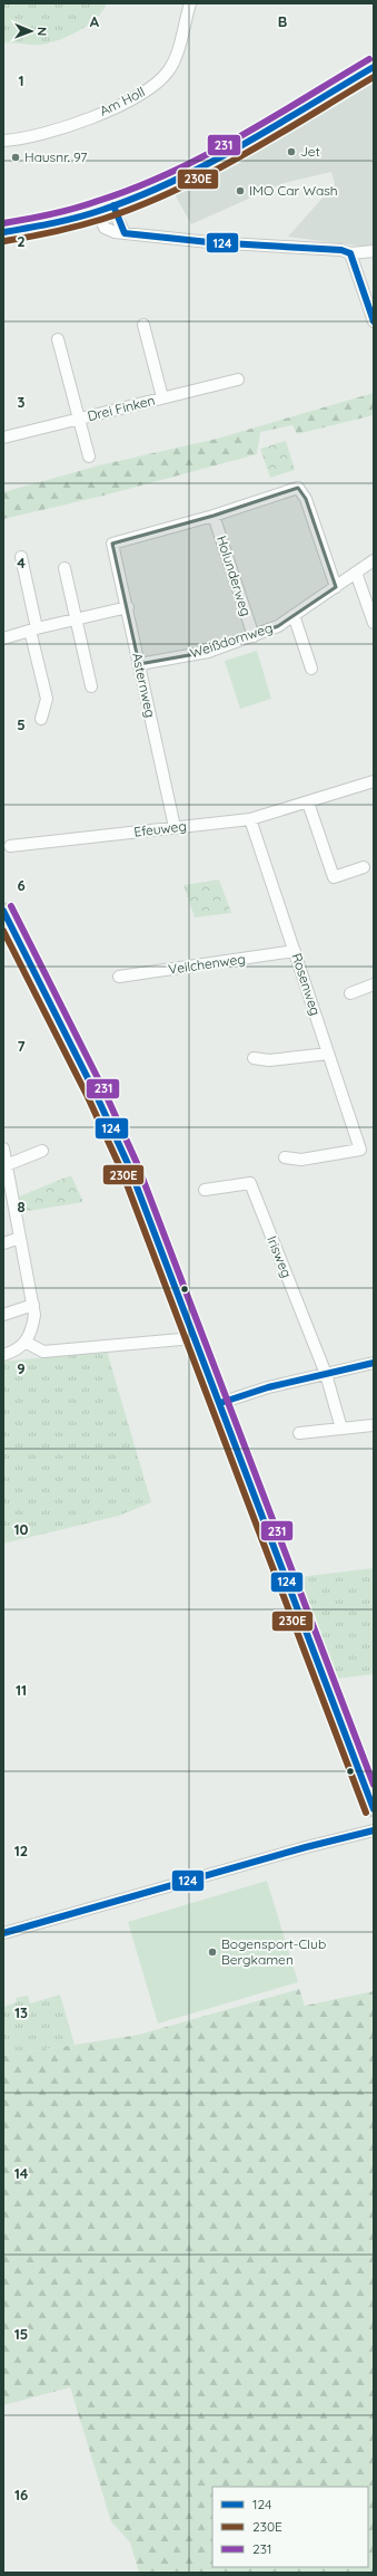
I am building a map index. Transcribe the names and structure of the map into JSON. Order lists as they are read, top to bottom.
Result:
{
  "streets": {
    "street": [
      "Am Holl",
      "Drei Finken",
      "Holunderweg",
      "Weißdornweg",
      "Asternweg",
      "Efeuweg",
      "Veilchenweg",
      "Rosenweg",
      "Irisweg"
    ]
  },
  "crossings": [
    ["Holunderweg", "Weißdornweg"],
    ["Holunderweg", "Asternweg"],
    ["Weißdornweg", "Asternweg"],
    ["Asternweg", "Efeuweg"],
    ["Efeuweg", "Rosenweg"],
    ["Veilchenweg", "Rosenweg"]
  ],
  "places": [
    "Jet",
    "Hausnr. 97",
    "IMO Car Wash",
    "Bogensport-Club Bergkamen"
  ],
  "lines": ["transit line 231", "transit line 124", "transit line 230E"],
  "legend": ["124", "230E", "231"],
  "north": "right",
  "grid": {
    "columns": ["A", "B"],
    "rows": [
      "1",
      "2",
      "3",
      "4",
      "5",
      "6",
      "7",
      "8",
      "9",
      "10",
      "11",
      "12",
      "13",
      "14",
      "15",
      "16"
    ]
  }
}
